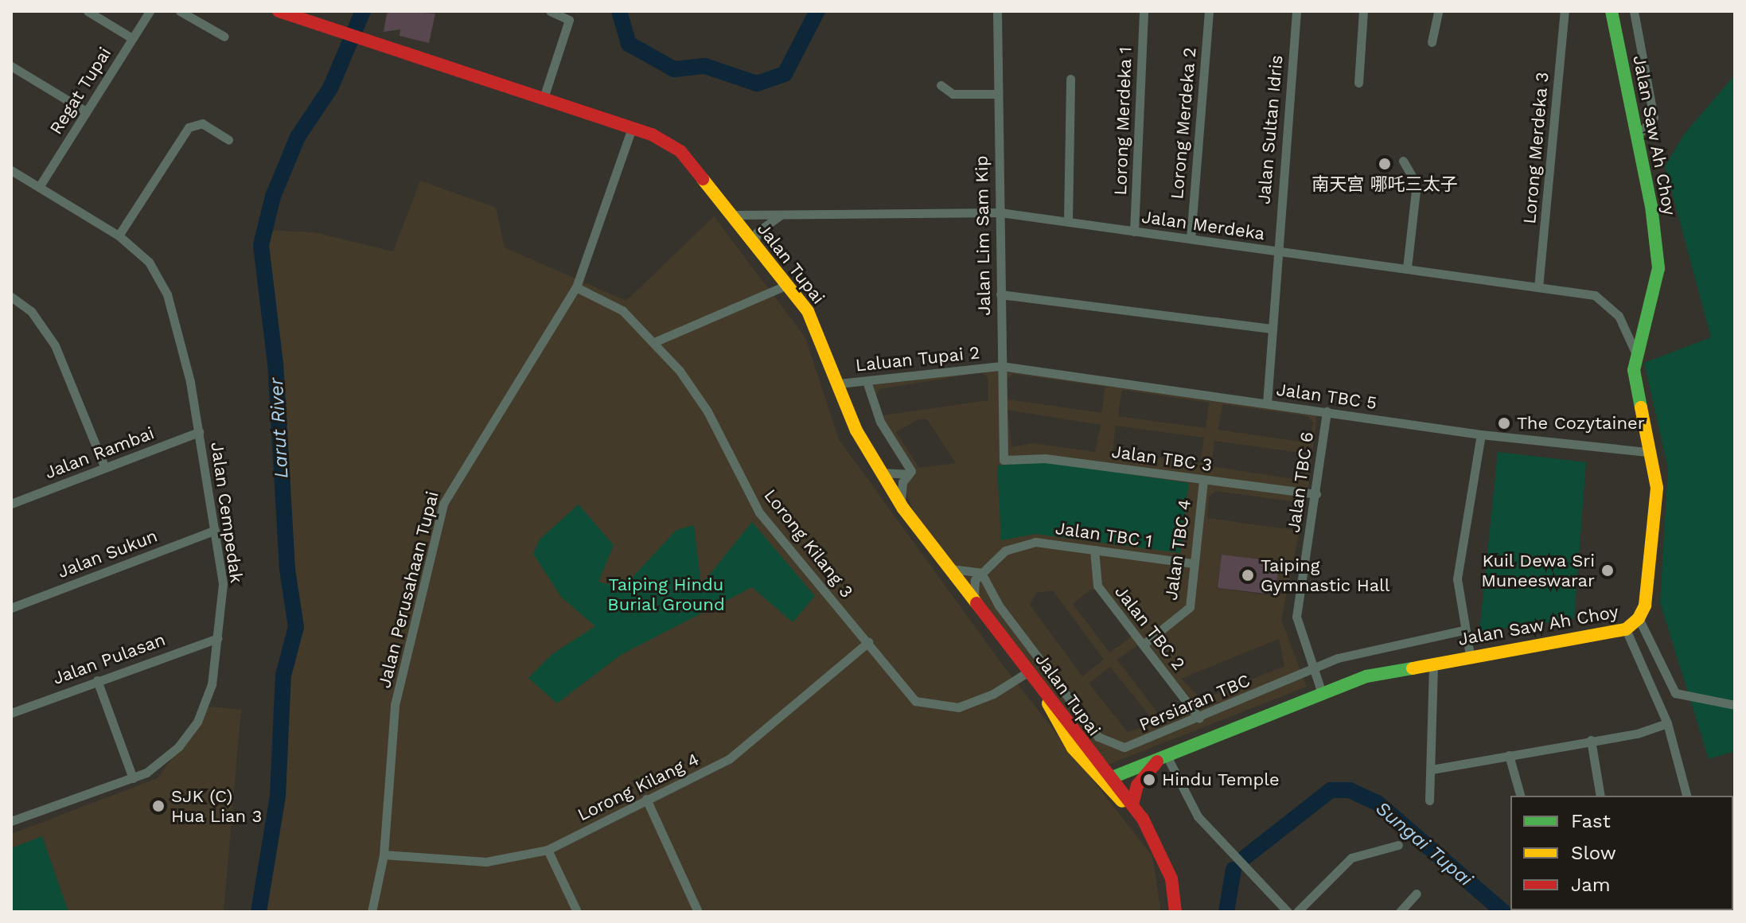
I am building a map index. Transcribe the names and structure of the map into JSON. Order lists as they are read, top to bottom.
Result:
{
  "streets": {
    "street": [
      "Regat Tupai",
      "Lorong Merdeka 1",
      "Lorong Merdeka 2",
      "Jalan Sultan Idris",
      "Jalan Saw Ah Choy",
      "Lorong Merdeka 3",
      "Jalan Merdeka",
      "Jalan Lim Sam Kip",
      "Jalan Tupai",
      "Laluan Tupai 2",
      "Jalan TBC 5",
      "Jalan Rambai",
      "Jalan TBC 3",
      "Jalan TBC 6",
      "Jalan Cempedak",
      "Jalan TBC 1",
      "Lorong Kilang 3",
      "Jalan TBC 4",
      "Jalan Sukun",
      "Jalan Perusahaan Tupai",
      "Jalan TBC 2",
      "Jalan Pulasan",
      "Persiaran TBC",
      "Lorong Kilang 4"
    ]
  },
  "crossings": [
    ["Regat Tupai", "Jalan Cempedak"],
    ["Lorong Merdeka 1", "Jalan Merdeka"],
    ["Lorong Merdeka 2", "Jalan Merdeka"],
    ["Jalan Sultan Idris", "Jalan Merdeka"],
    ["Jalan Sultan Idris", "Jalan TBC 5"],
    ["Jalan Saw Ah Choy", "Jalan Merdeka"],
    ["Jalan Saw Ah Choy", "Jalan Tupai"],
    ["Jalan Saw Ah Choy", "Jalan TBC 5"],
    ["Jalan Saw Ah Choy", "Jalan TBC 6"],
    ["Lorong Merdeka 3", "Jalan Merdeka"],
    ["Jalan Merdeka", "Jalan Lim Sam Kip"],
    ["Jalan Merdeka", "Jalan Tupai"],
    ["Jalan Lim Sam Kip", "Laluan Tupai 2"],
    ["Jalan Lim Sam Kip", "Jalan TBC 5"],
    ["Jalan Lim Sam Kip", "Jalan TBC 3"],
    ["Jalan Tupai", "Laluan Tupai 2"],
    ["Jalan Tupai", "Lorong Kilang 3"],
    ["Jalan Tupai", "Jalan Perusahaan Tupai"],
    ["Laluan Tupai 2", "Jalan TBC 5"],
    ["Jalan TBC 5", "Jalan TBC 6"],
    ["Jalan Rambai", "Jalan Cempedak"],
    ["Jalan TBC 3", "Jalan TBC 6"],
    ["Jalan TBC 3", "Jalan TBC 4"],
    ["Jalan TBC 6", "Persiaran TBC"],
    ["Jalan Cempedak", "Jalan Sukun"],
    ["Jalan Cempedak", "Jalan Pulasan"],
    ["Jalan TBC 1", "Jalan TBC 4"],
    ["Jalan TBC 1", "Jalan TBC 2"],
    ["Jalan TBC 1", "Persiaran TBC"],
    ["Lorong Kilang 3", "Jalan Perusahaan Tupai"],
    ["Lorong Kilang 3", "Lorong Kilang 4"],
    ["Jalan TBC 4", "Jalan TBC 2"],
    ["Jalan Perusahaan Tupai", "Lorong Kilang 4"],
    ["Jalan TBC 2", "Persiaran TBC"]
  ],
  "water": ["Larut River", "Sungai Tupai"],
  "parks": ["Taiping Hindu Burial Ground"],
  "places": [
    "南天宫 哪吒三太子",
    "The Cozytainer",
    "Kuil Dewa Sri Muneeswarar",
    "Taiping Gymnastic Hall",
    "Hindu Temple",
    "SJK (C) Hua Lian 3"
  ],
  "legend": ["Fast", "Slow", "Jam"]
}
